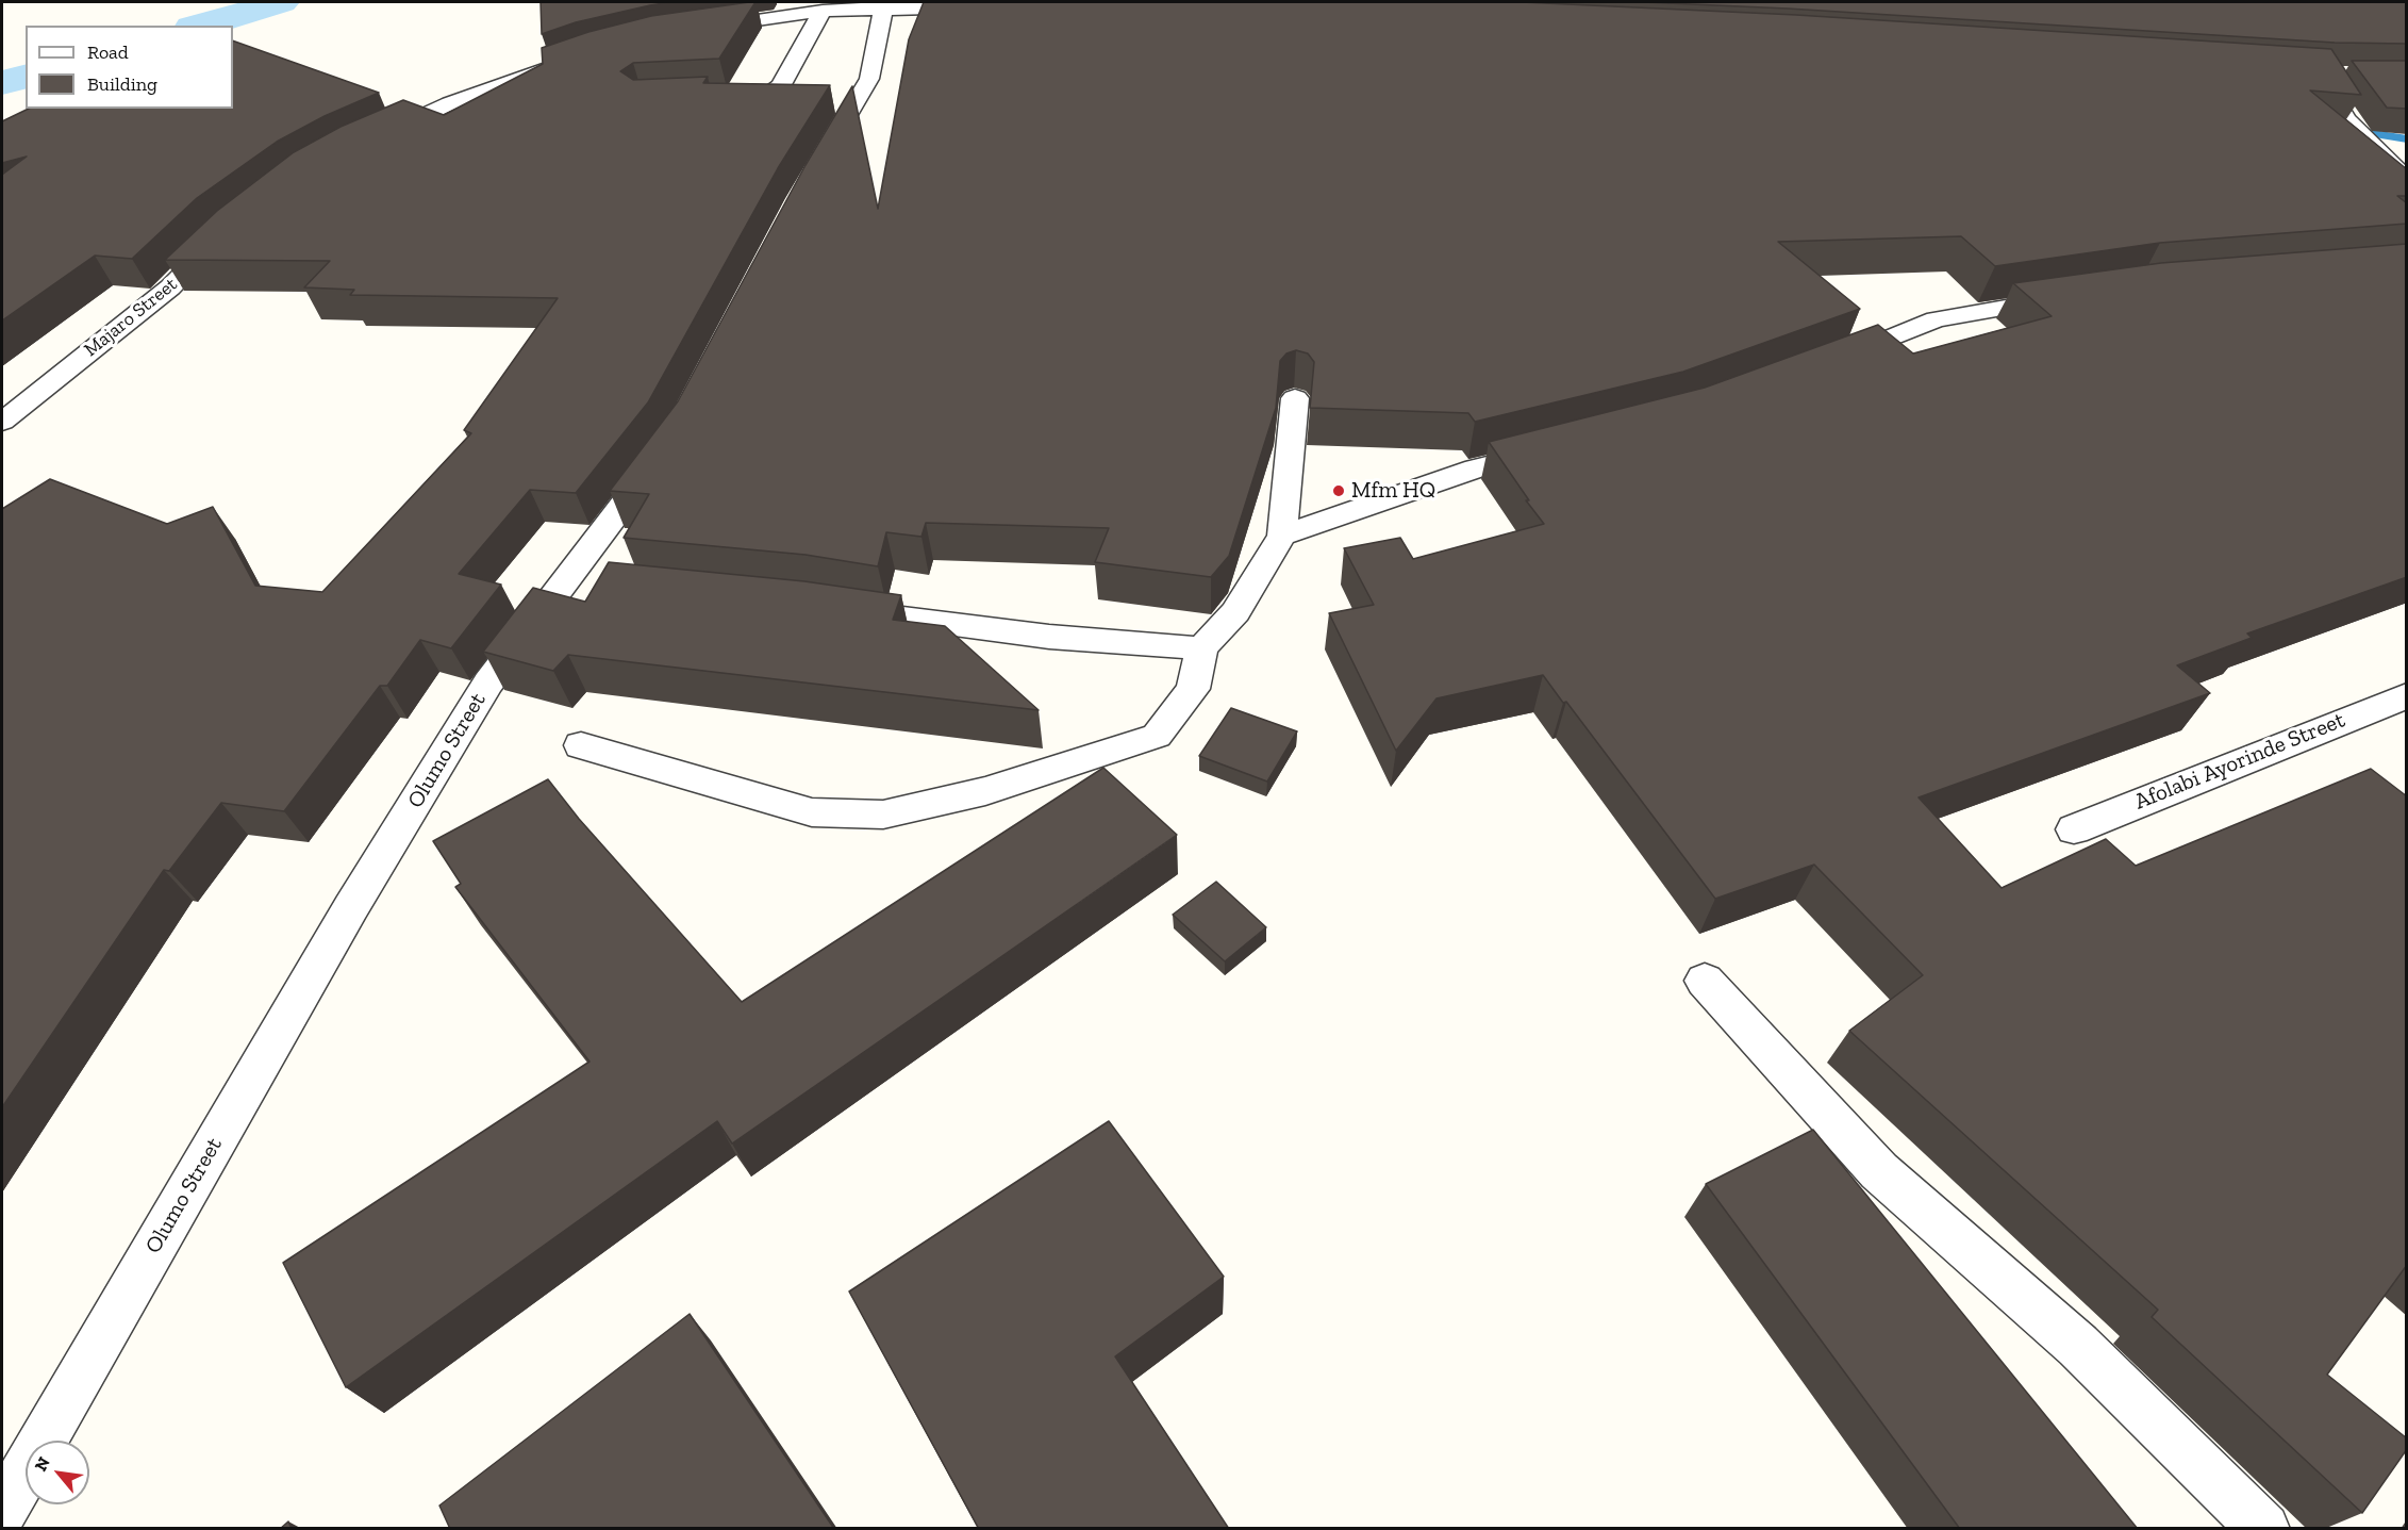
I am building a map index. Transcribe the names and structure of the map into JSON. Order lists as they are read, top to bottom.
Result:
{
  "streets": {
    "street": ["Majaro Street", "Olumo Street", "Afolabi Ayorinde Street"]
  },
  "places": ["Mfm HQ"],
  "legend": ["Road", "Building"],
  "north": "top left"
}
